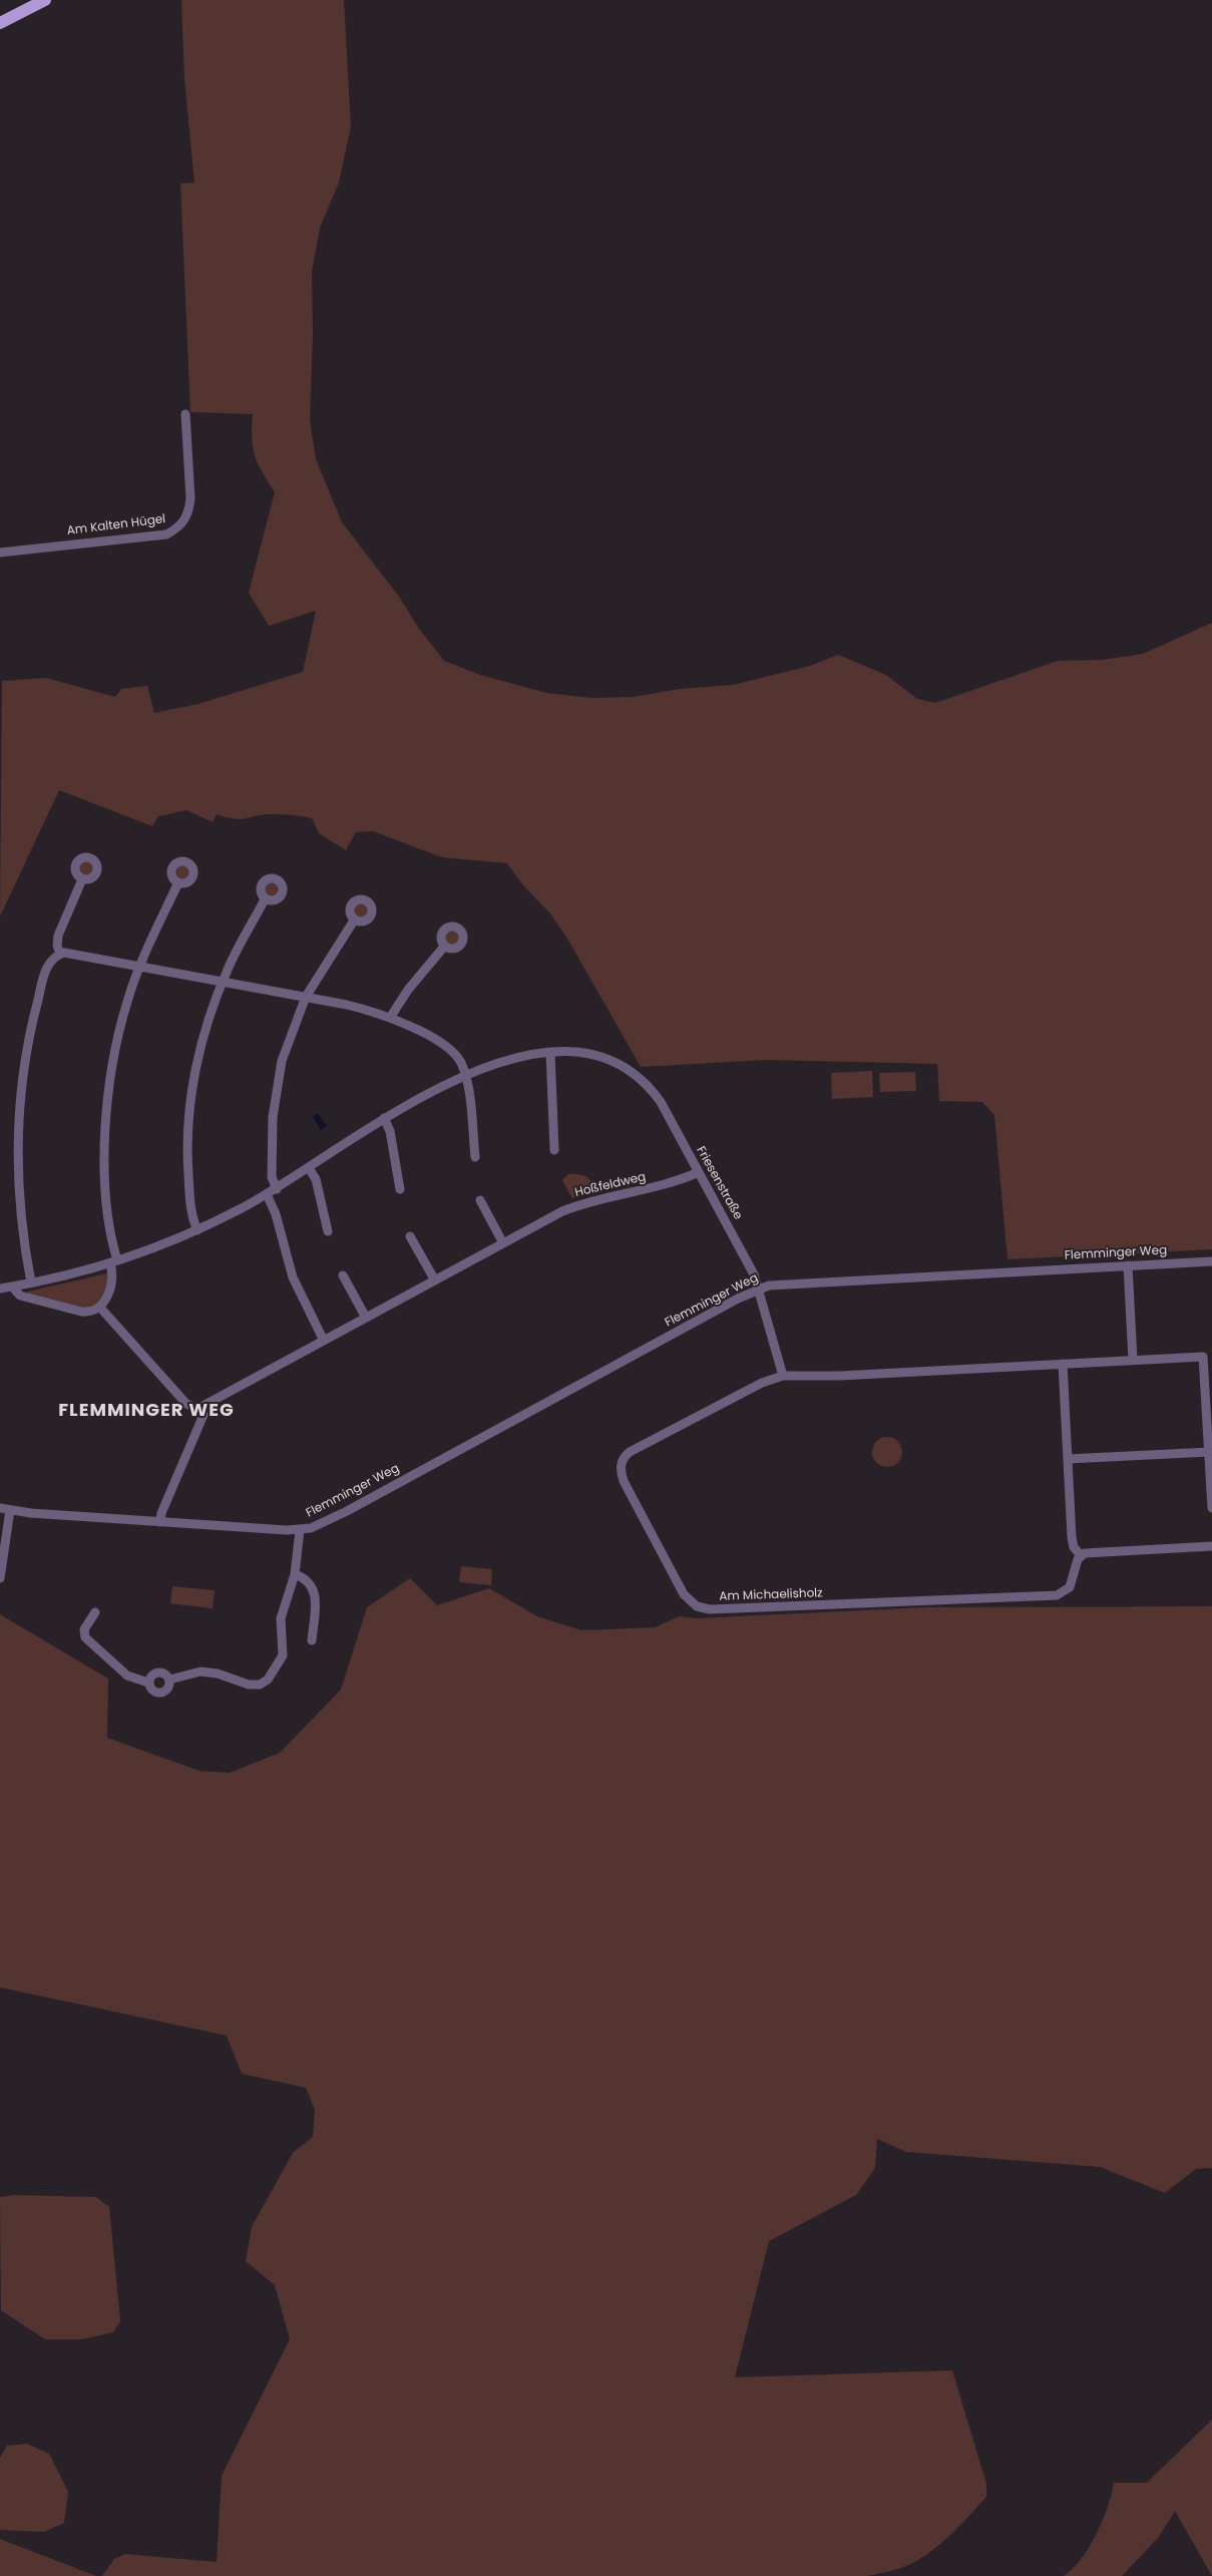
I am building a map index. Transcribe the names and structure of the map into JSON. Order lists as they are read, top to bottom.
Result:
{
  "streets": {
    "street": [
      "Am Kalten Hügel",
      "Friesenstraße",
      "Hoßfeldweg",
      "Flemminger Weg",
      "Am Michaelisholz"
    ]
  },
  "crossings": [
    ["Friesenstraße", "Hoßfeldweg"],
    ["Friesenstraße", "Flemminger Weg"]
  ],
  "districts": ["FLEMMINGER WEG"]
}
